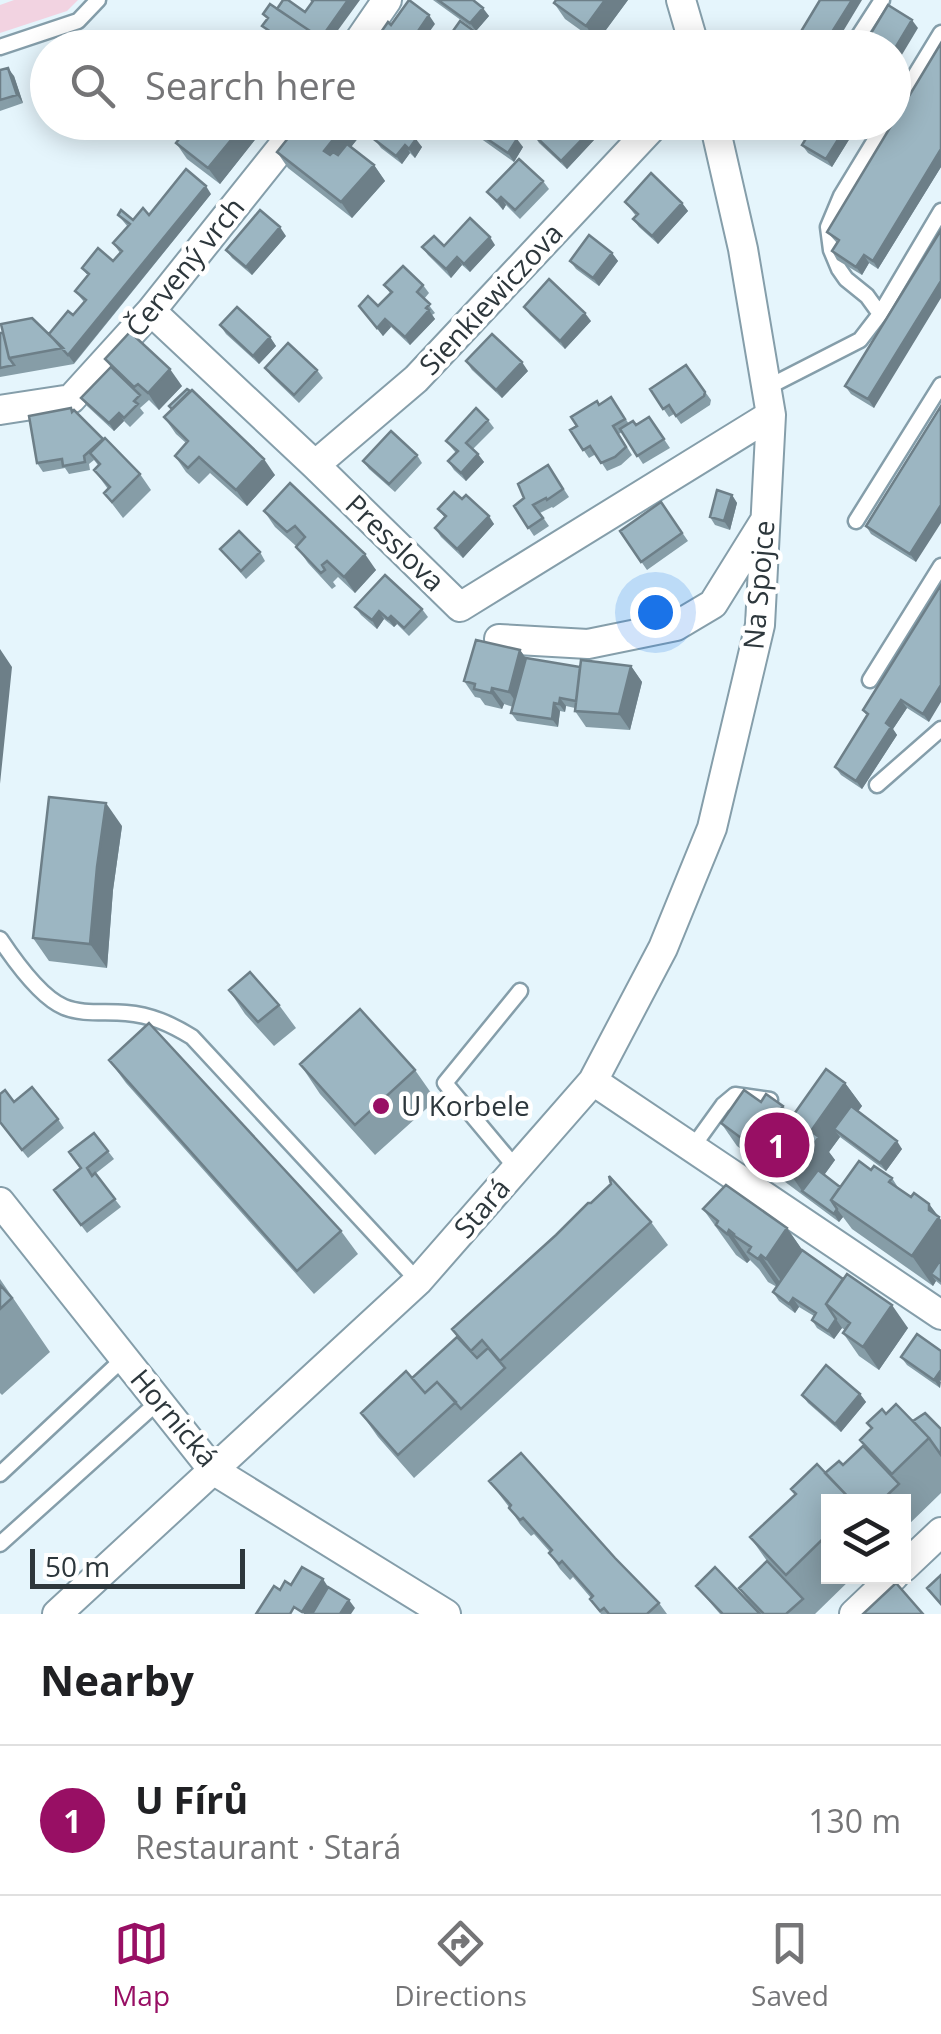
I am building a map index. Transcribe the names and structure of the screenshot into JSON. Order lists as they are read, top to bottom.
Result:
{
  "streets": {
    "street": [
      "Červený vrch",
      "Sienkiewiczova",
      "Presslova",
      "Na Spojce",
      "Stará",
      "Hornická"
    ]
  },
  "crossings": [
    ["Červený vrch", "Presslova"],
    ["Sienkiewiczova", "Presslova"],
    ["Presslova", "Na Spojce"],
    ["Na Spojce", "Stará"],
    ["Stará", "Hornická"]
  ],
  "places": ["U Korbele"],
  "scale_bar": "50 m",
  "page": {
    "search": "Search here",
    "pins": "1",
    "scale": "50 m",
    "heading": "Nearby",
    "list": [
      {
        "mark": "1",
        "name": "U Fírů",
        "note": "Restaurant · Stará",
        "value": "130 m"
      }
    ],
    "nav": ["Map", "Directions", "Saved"]
  }
}
